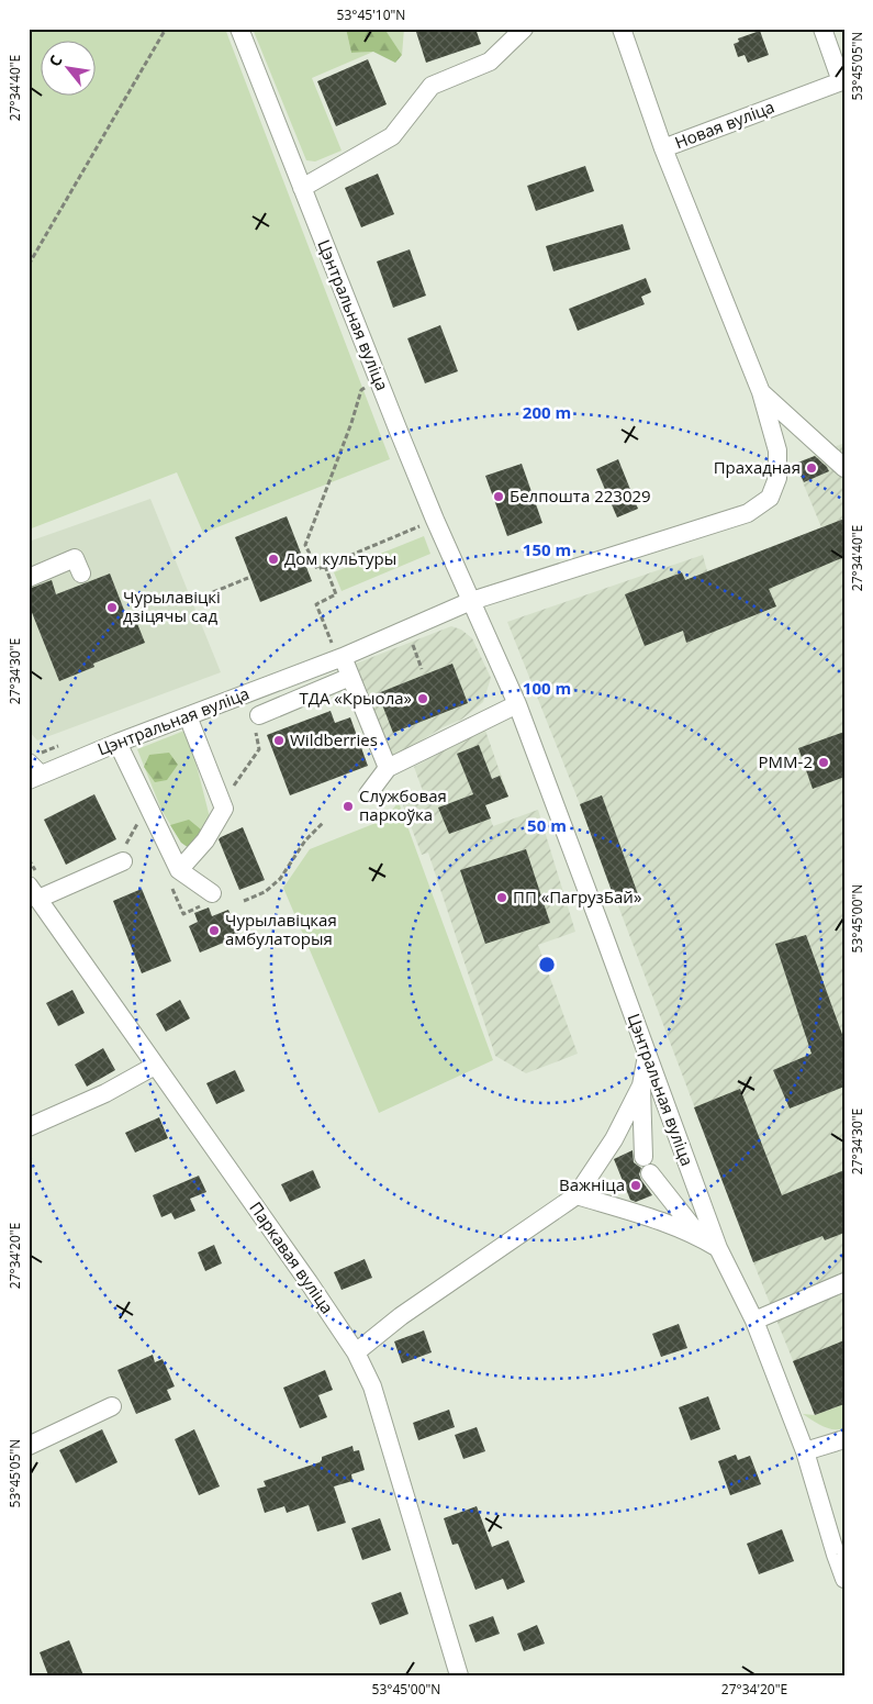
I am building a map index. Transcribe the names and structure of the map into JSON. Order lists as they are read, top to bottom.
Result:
{
  "streets": {
    "street": ["Новая вуліца", "Цэнтральная вуліца", "Паркавая вуліца"]
  },
  "places": [
    "Прахадная",
    "Белпошта 223029",
    "Дом культуры",
    "Чурылавіцкі дзіцячы сад",
    "ТДА «Крыола»",
    "Wildberries",
    "РММ-2",
    "Службовая паркоўка",
    "ПП «ПагрузБай»",
    "Чурылавіцкая амбулаторыя",
    "Важніца"
  ],
  "north": "top left",
  "coordinates": [
    "53°45'10\"N",
    "53°45'05\"N",
    "27°34'40\"E",
    "27°34'30\"E",
    "53°45'00\"N",
    "27°34'20\"E"
  ],
  "rings": [
    "200 m",
    "150 m",
    "100 m",
    "50 m"
  ]
}
